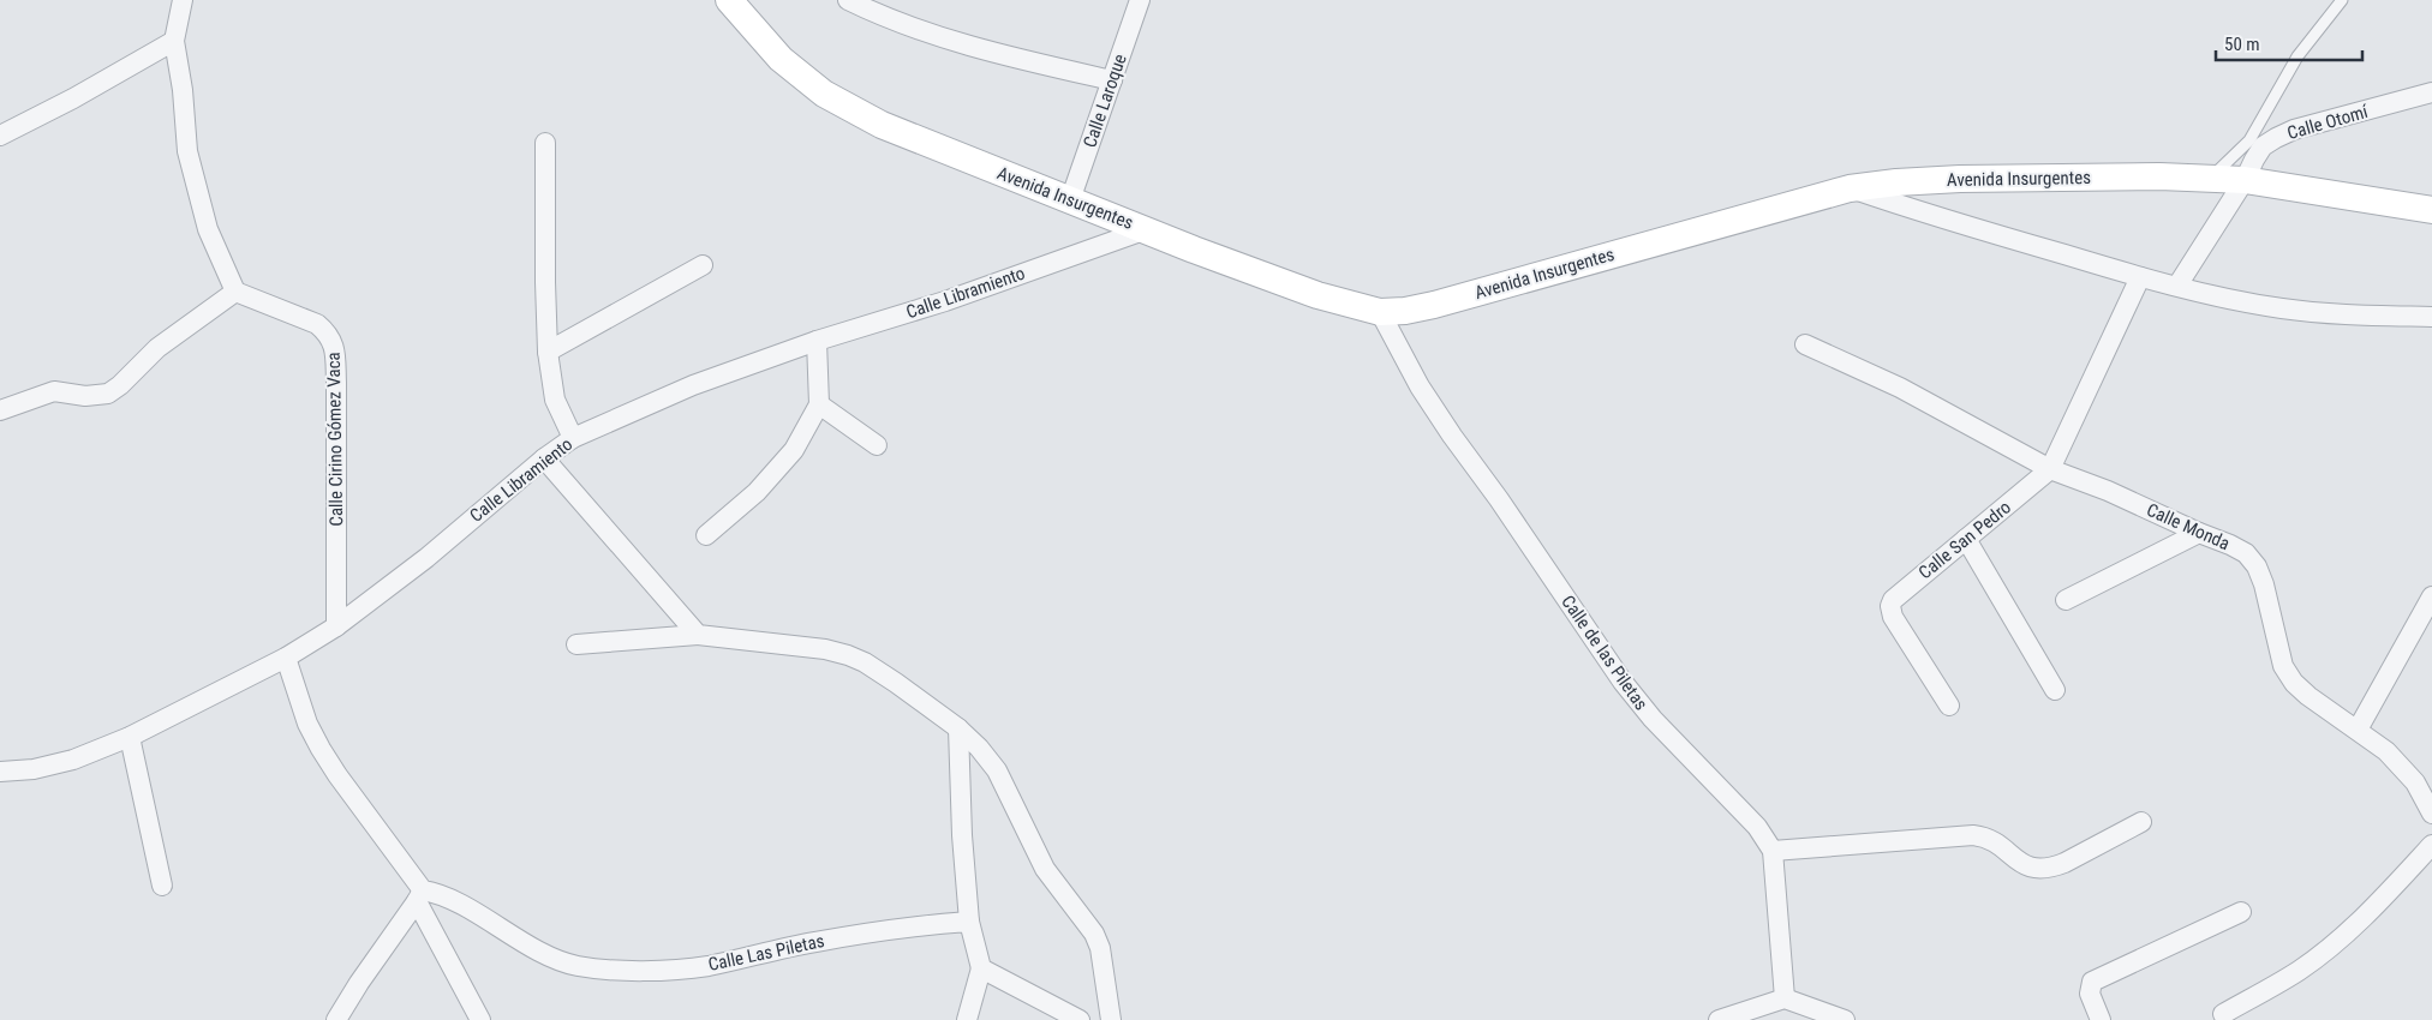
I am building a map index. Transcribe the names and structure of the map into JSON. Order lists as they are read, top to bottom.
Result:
{
  "streets": {
    "main road": ["Avenida Insurgentes"],
    "street": [
      "Calle Laroque",
      "Calle Otomí",
      "Calle Libramiento",
      "Calle Cirino Gómez Vaca",
      "Calle Monda",
      "Calle San Pedro",
      "Calle de las Piletas",
      "Calle Las Piletas"
    ]
  },
  "crossings": [
    ["Calle Laroque", "Avenida Insurgentes"],
    ["Calle Otomí", "Avenida Insurgentes"],
    ["Avenida Insurgentes", "Calle Libramiento"],
    ["Avenida Insurgentes", "Calle de las Piletas"],
    ["Calle Libramiento", "Calle Cirino Gómez Vaca"],
    ["Calle Monda", "Calle San Pedro"]
  ],
  "scale_bar": "50 m"
}
